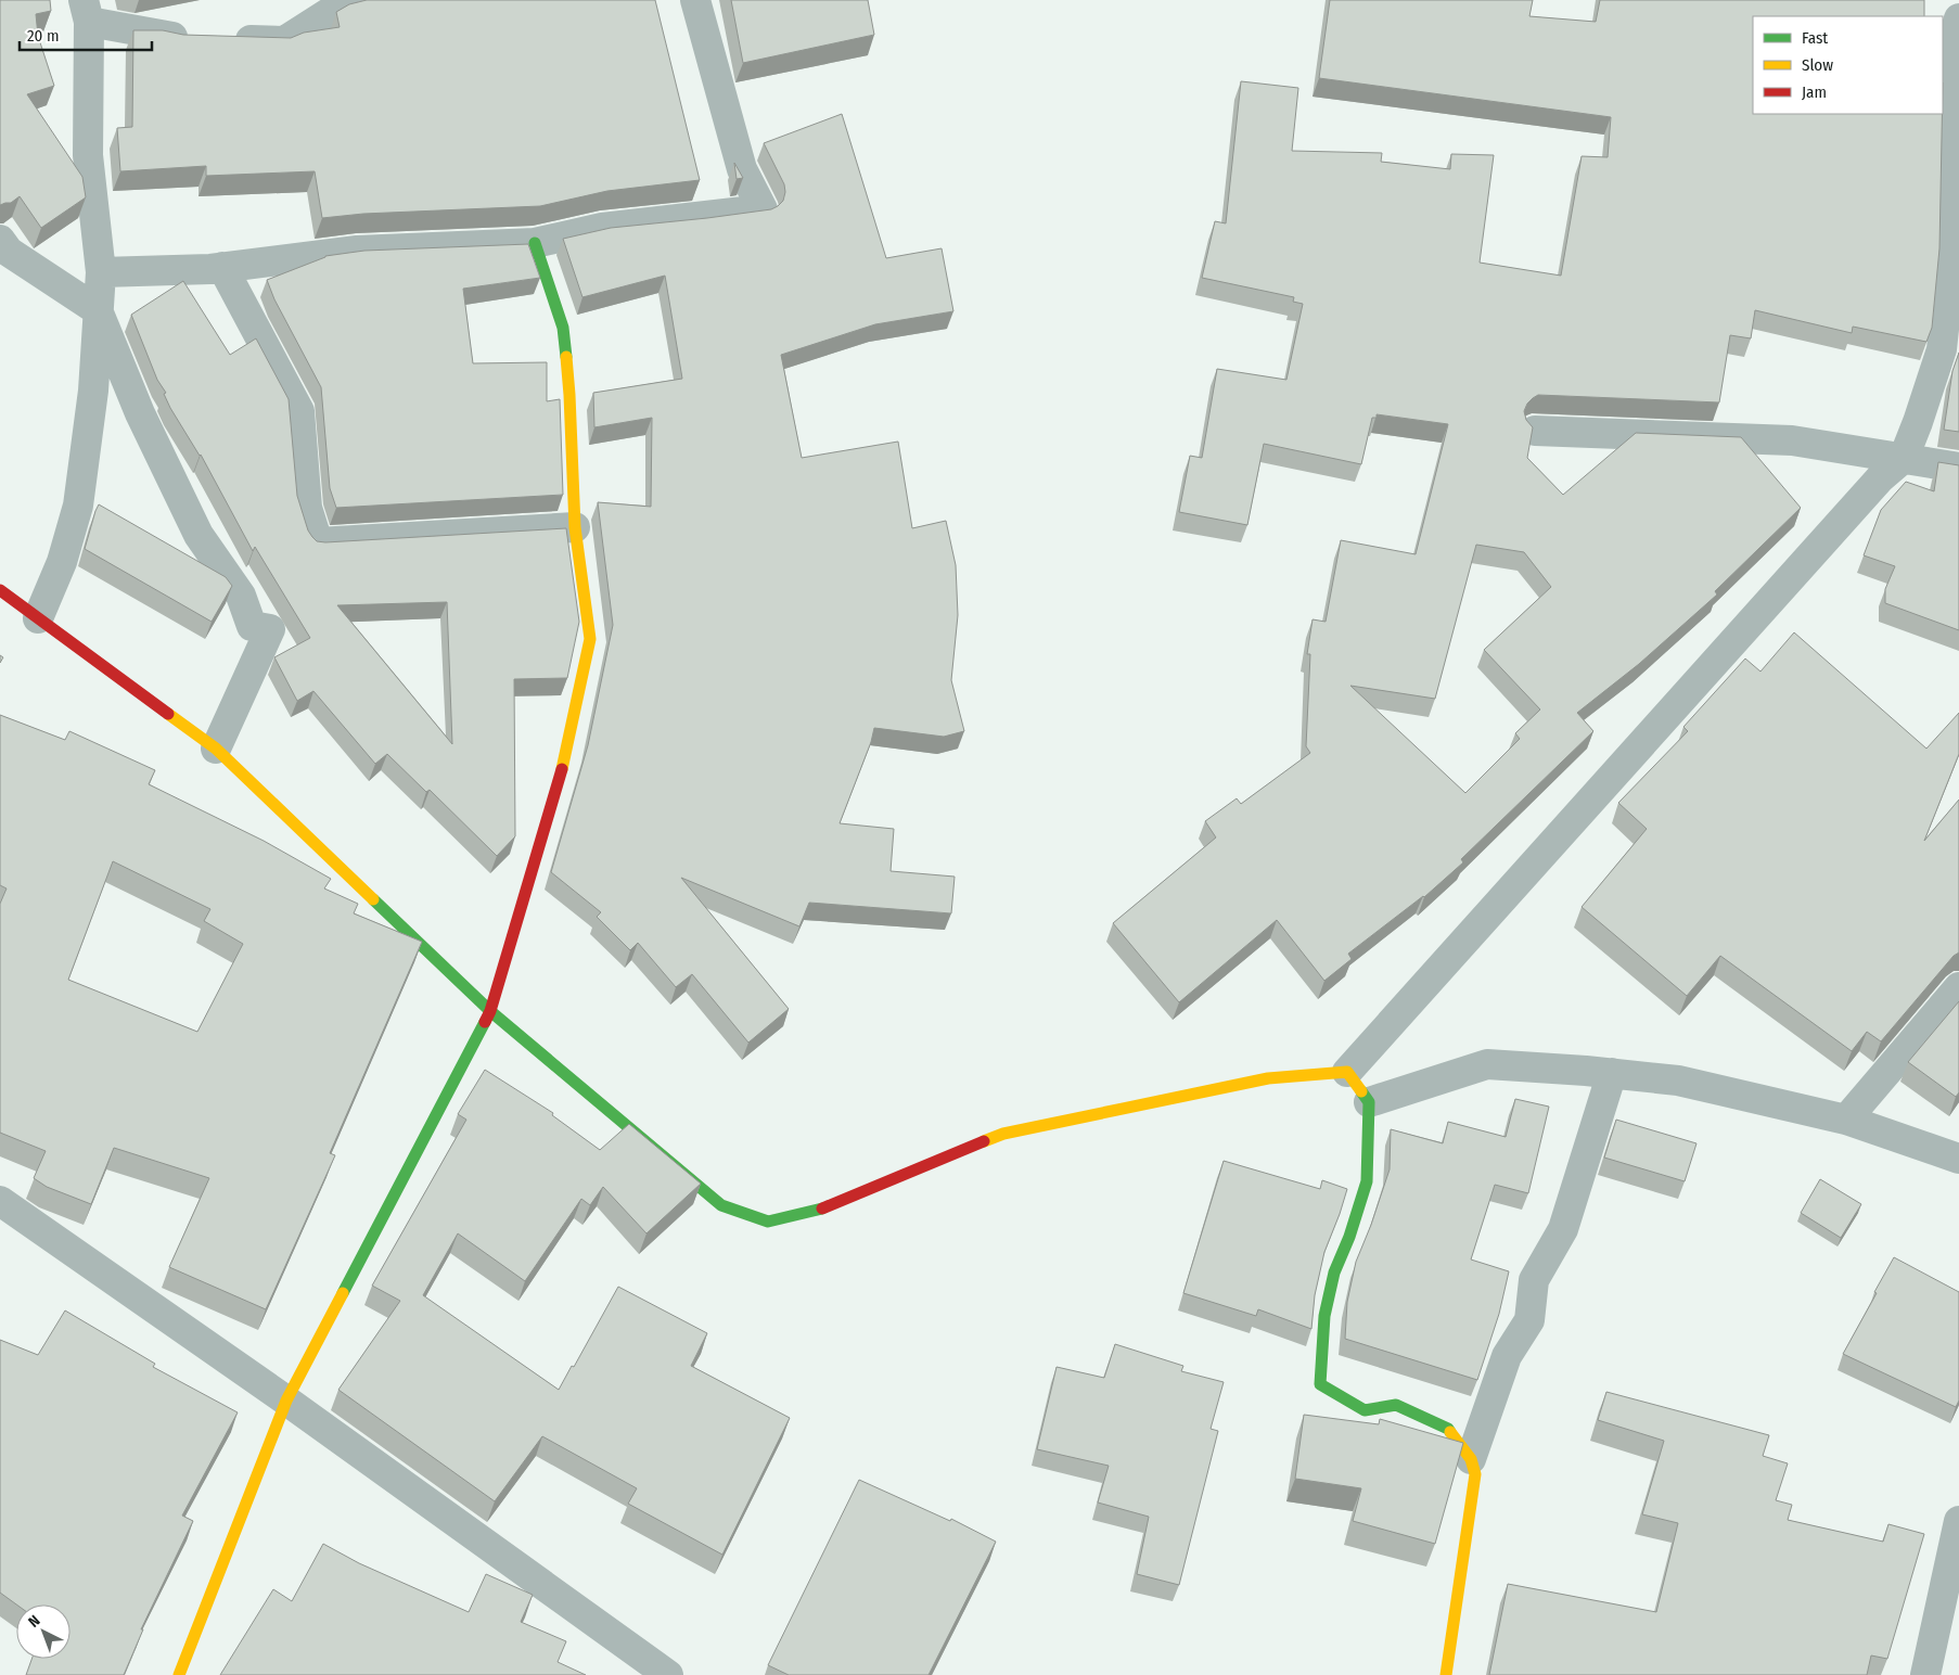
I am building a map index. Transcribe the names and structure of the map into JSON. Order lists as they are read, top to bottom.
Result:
{
  "legend": ["Fast", "Slow", "Jam"],
  "scale_bar": "20 m",
  "north": "top left"
}
